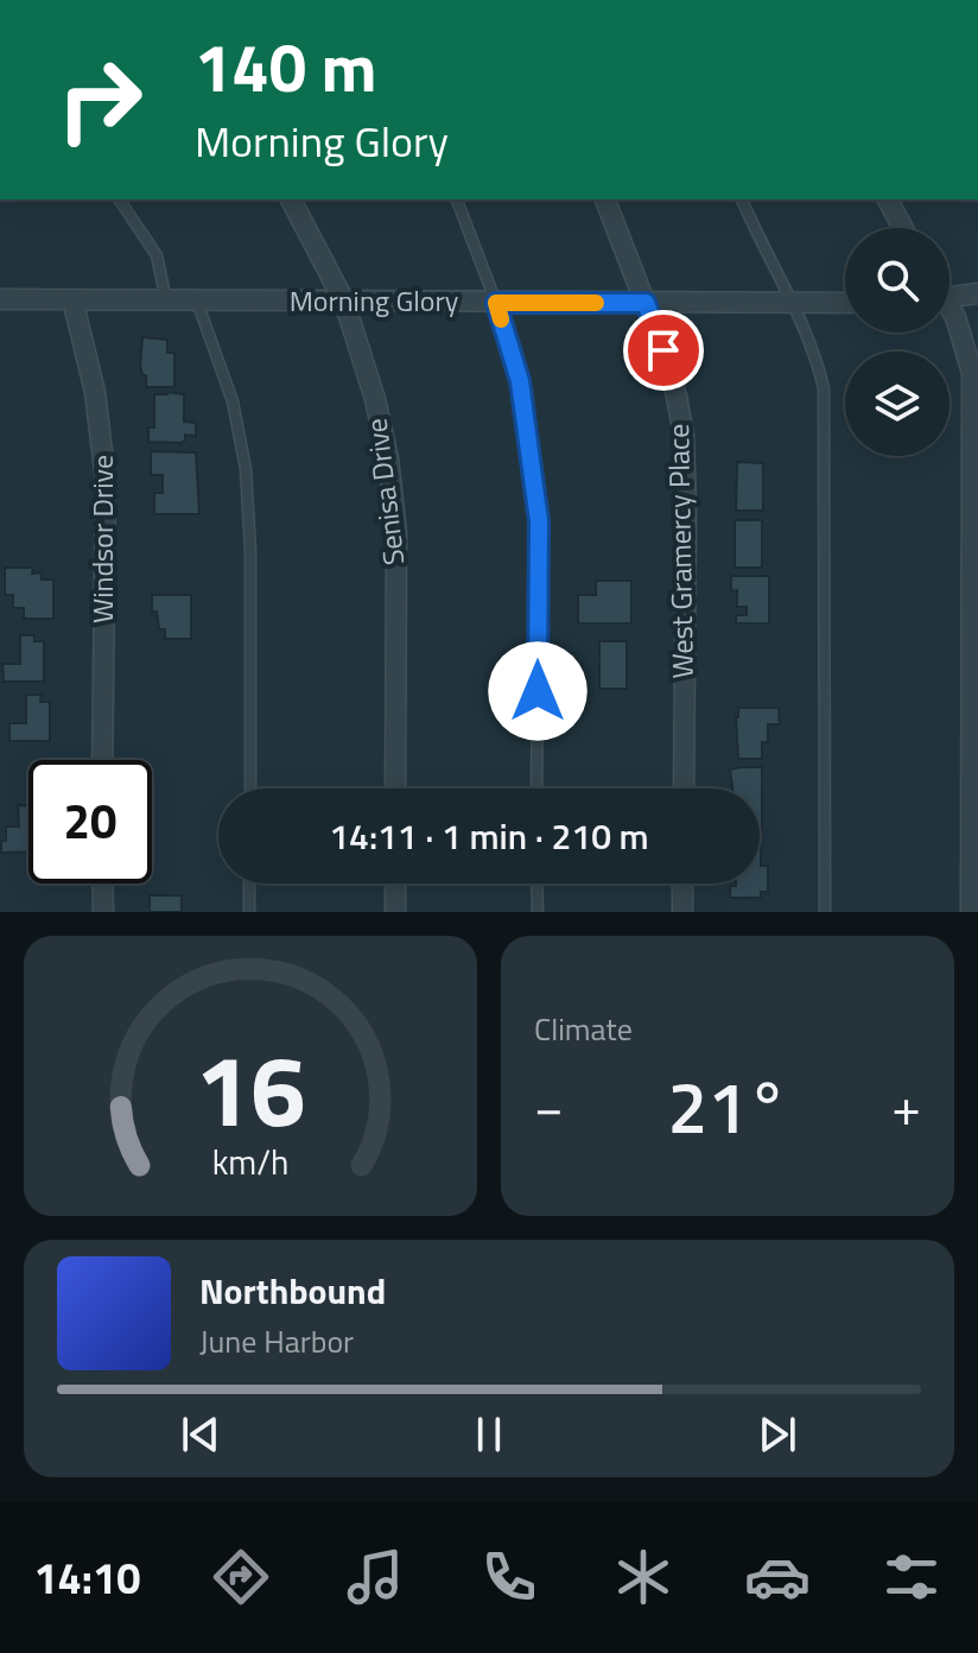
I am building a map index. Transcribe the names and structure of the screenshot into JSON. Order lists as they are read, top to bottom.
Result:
{
  "streets": {
    "street": [
      "Morning Glory",
      "Senisa Drive",
      "Windsor Drive",
      "West Gramercy Place"
    ]
  },
  "crossings": [
    ["Morning Glory", "Senisa Drive"],
    ["Morning Glory", "Windsor Drive"],
    ["Morning Glory", "West Gramercy Place"]
  ],
  "page": {
    "turn": ["140 m", "Morning Glory"],
    "limit": "20",
    "trip": "14:11 · 1 min · 210 m",
    "tile": "Climate",
    "heat": ["−", "21°", "+"],
    "song": ["Northbound", "June Harbor"],
    "tabs": "14:10",
    "gauge": ["16", "km/h"]
  }
}
